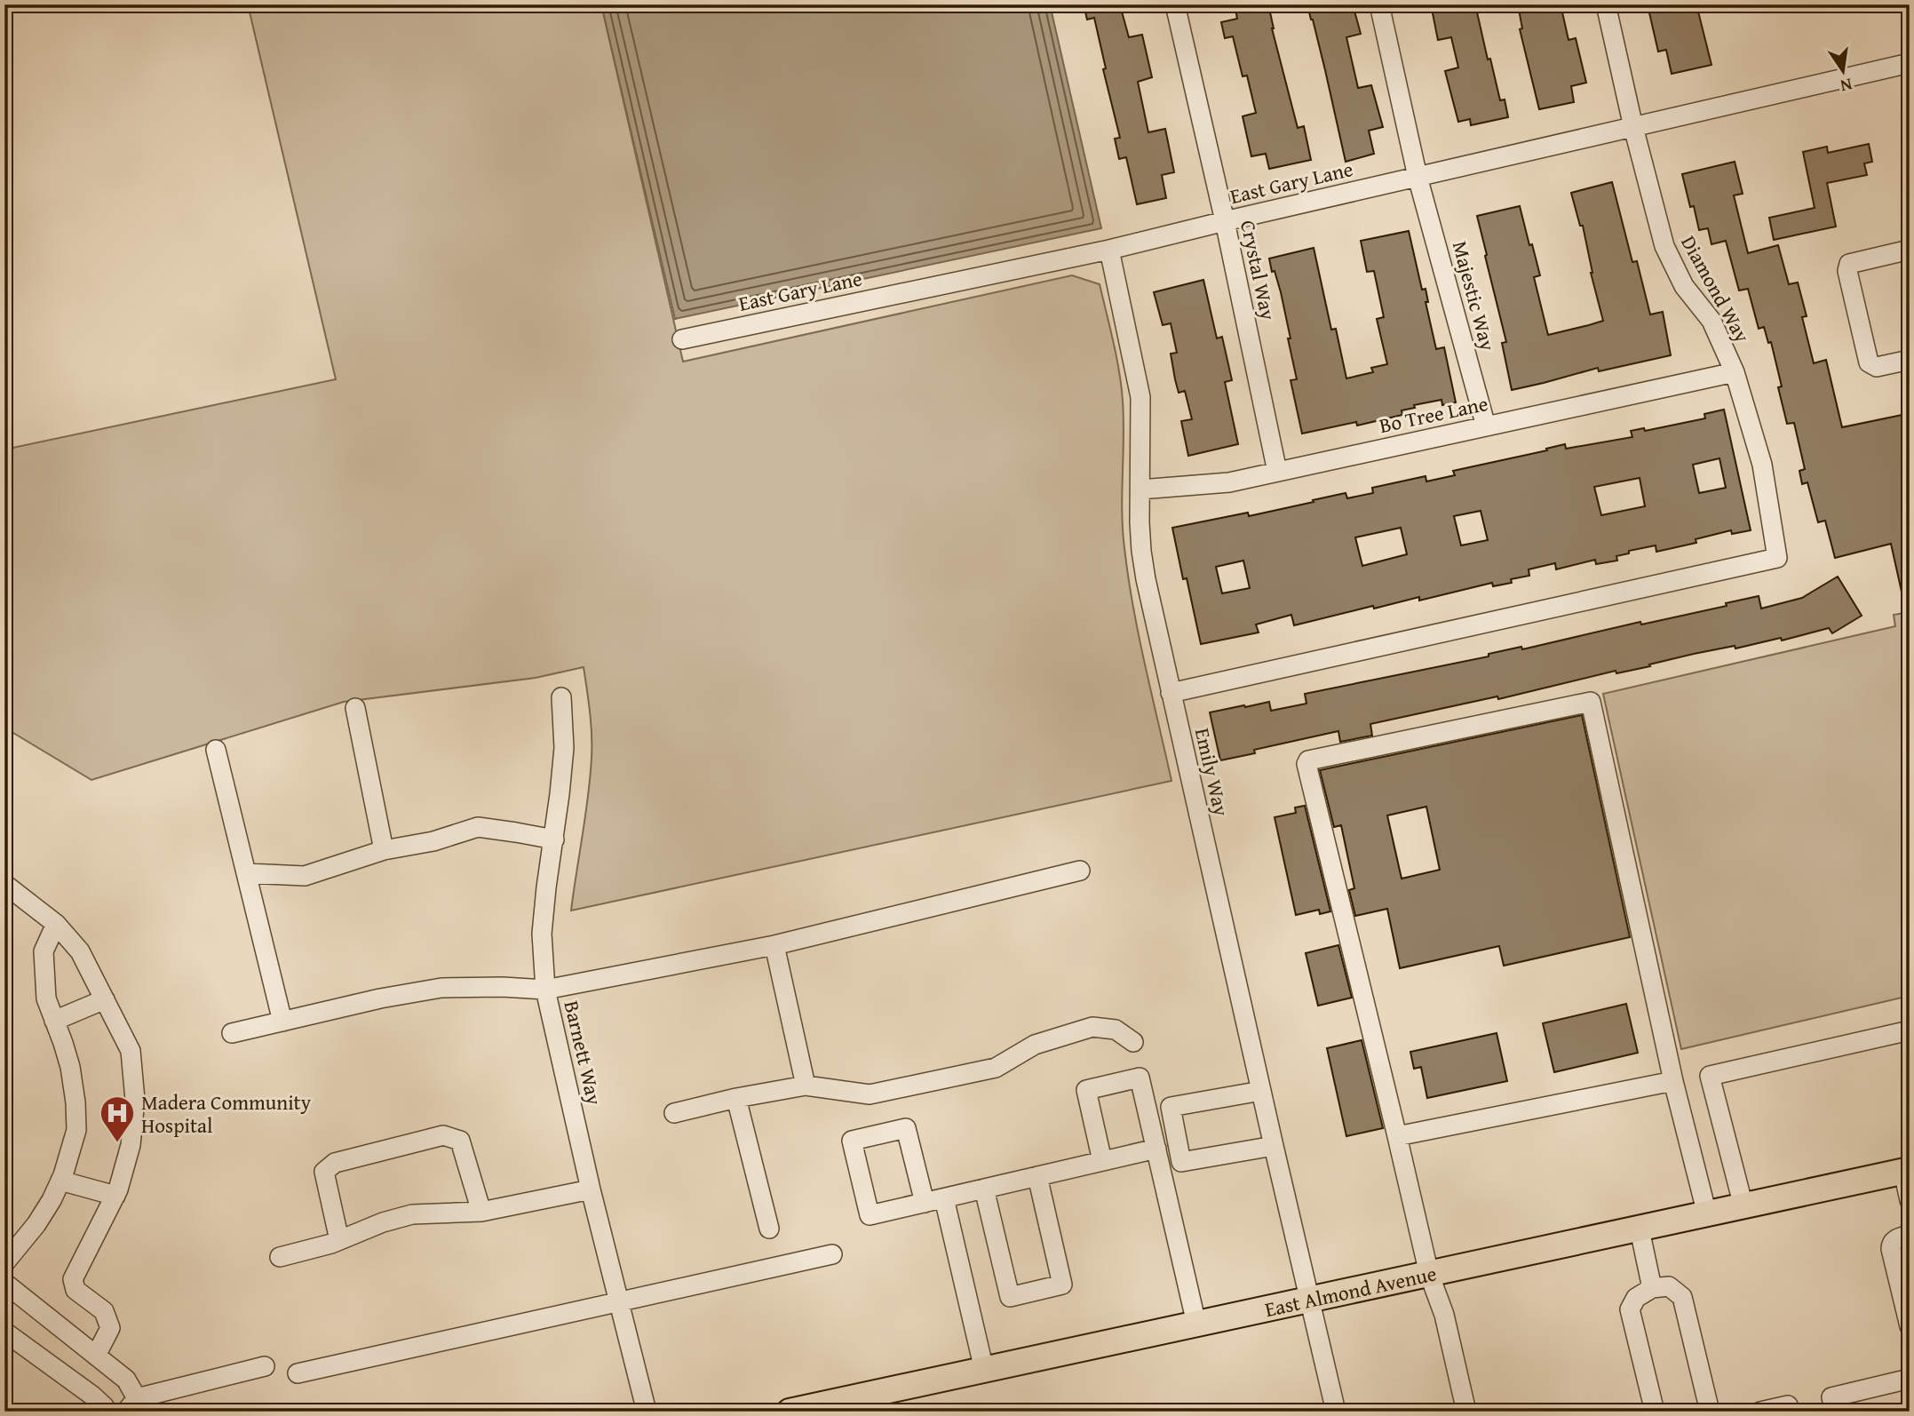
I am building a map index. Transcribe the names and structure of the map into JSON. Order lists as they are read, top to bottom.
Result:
{
  "streets": {
    "main road": ["East Almond Avenue"],
    "street": [
      "East Gary Lane",
      "Crystal Way",
      "Diamond Way",
      "Majestic Way",
      "Bo Tree Lane",
      "Emily Way",
      "Barnett Way"
    ]
  },
  "crossings": [
    ["East Gary Lane", "Crystal Way"],
    ["East Gary Lane", "Diamond Way"],
    ["East Gary Lane", "Majestic Way"],
    ["East Gary Lane", "Emily Way"],
    ["Crystal Way", "Bo Tree Lane"],
    ["Diamond Way", "Bo Tree Lane"],
    ["Diamond Way", "Emily Way"],
    ["Majestic Way", "Bo Tree Lane"],
    ["Bo Tree Lane", "Emily Way"],
    ["Emily Way", "East Almond Avenue"]
  ],
  "places": {
    "hospital": ["Madera Community Hospital"]
  },
  "north": "bottom"
}
